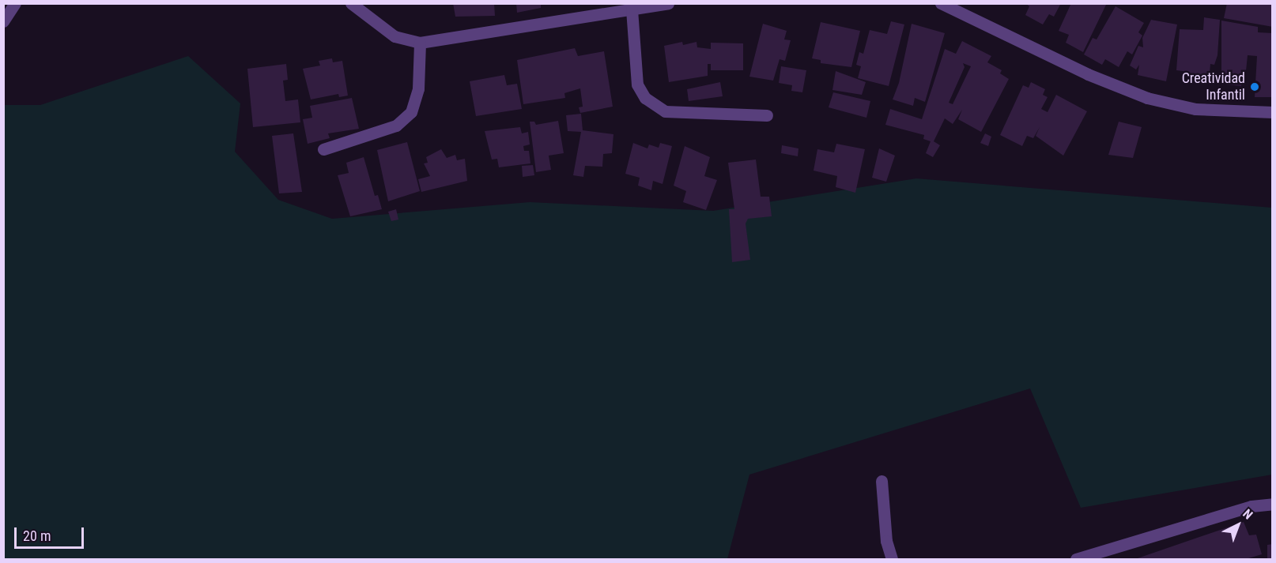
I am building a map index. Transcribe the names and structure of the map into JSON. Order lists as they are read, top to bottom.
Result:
{
  "places": ["Creatividad Infantil"],
  "scale_bar": "20 m",
  "north": "top right"
}
